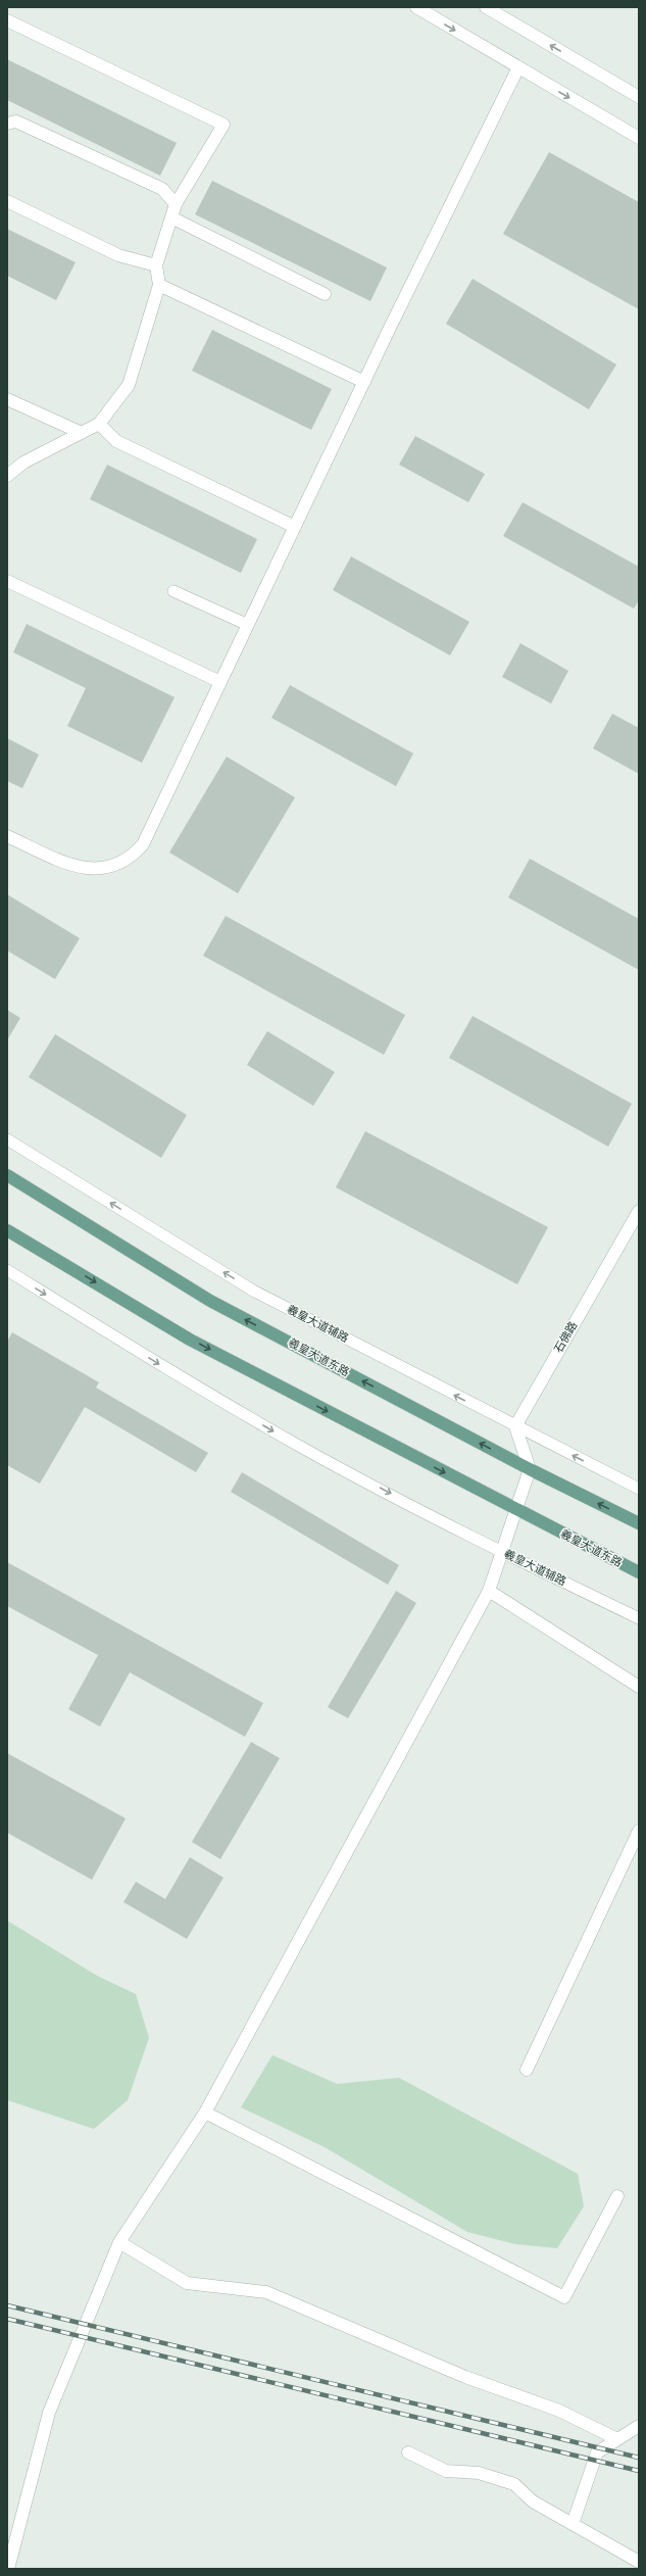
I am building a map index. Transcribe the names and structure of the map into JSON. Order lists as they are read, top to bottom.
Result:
{
  "streets": {
    "main road": ["羲皇大道东路"],
    "street": ["石佛路"],
    "lane": ["羲皇大道辅路"]
  },
  "crossings": [
    ["羲皇大道辅路", "石佛路"]
  ]
}
